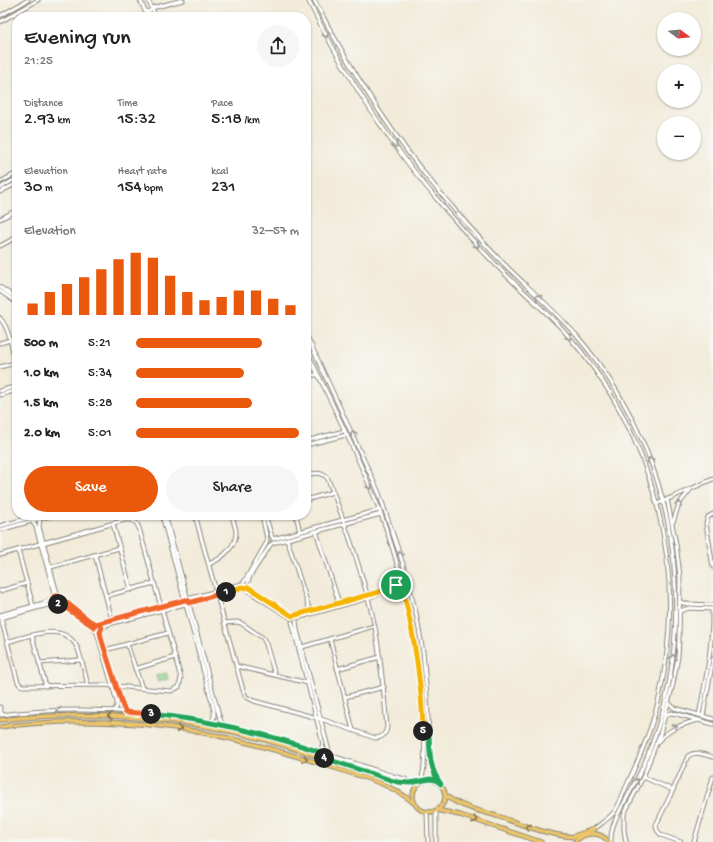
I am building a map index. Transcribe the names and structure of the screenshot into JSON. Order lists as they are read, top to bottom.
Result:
{
  "north": "right",
  "page": {
    "map_buttons": ["+", "−"],
    "heading": ["Evening run", "21:25"],
    "stats": [
      ["Distance", "2.93 km"],
      ["Time", "15:32"],
      ["Pace", "5:18 /km"],
      ["Elevation", "30 m"],
      ["Heart rate", "154 bpm"],
      ["kcal", "231"]
    ],
    "chart": ["Elevation", "32–57 m"],
    "list": [
      {
        "name": "500 m",
        "note": "5:21"
      },
      {
        "name": "1.0 km",
        "note": "5:34"
      },
      {
        "name": "1.5 km",
        "note": "5:28"
      },
      {
        "name": "2.0 km",
        "note": "5:01"
      }
    ],
    "buttons": ["Save", "Share"],
    "pins": [
      "1",
      "2",
      "3",
      "5",
      "4"
    ]
  }
}
